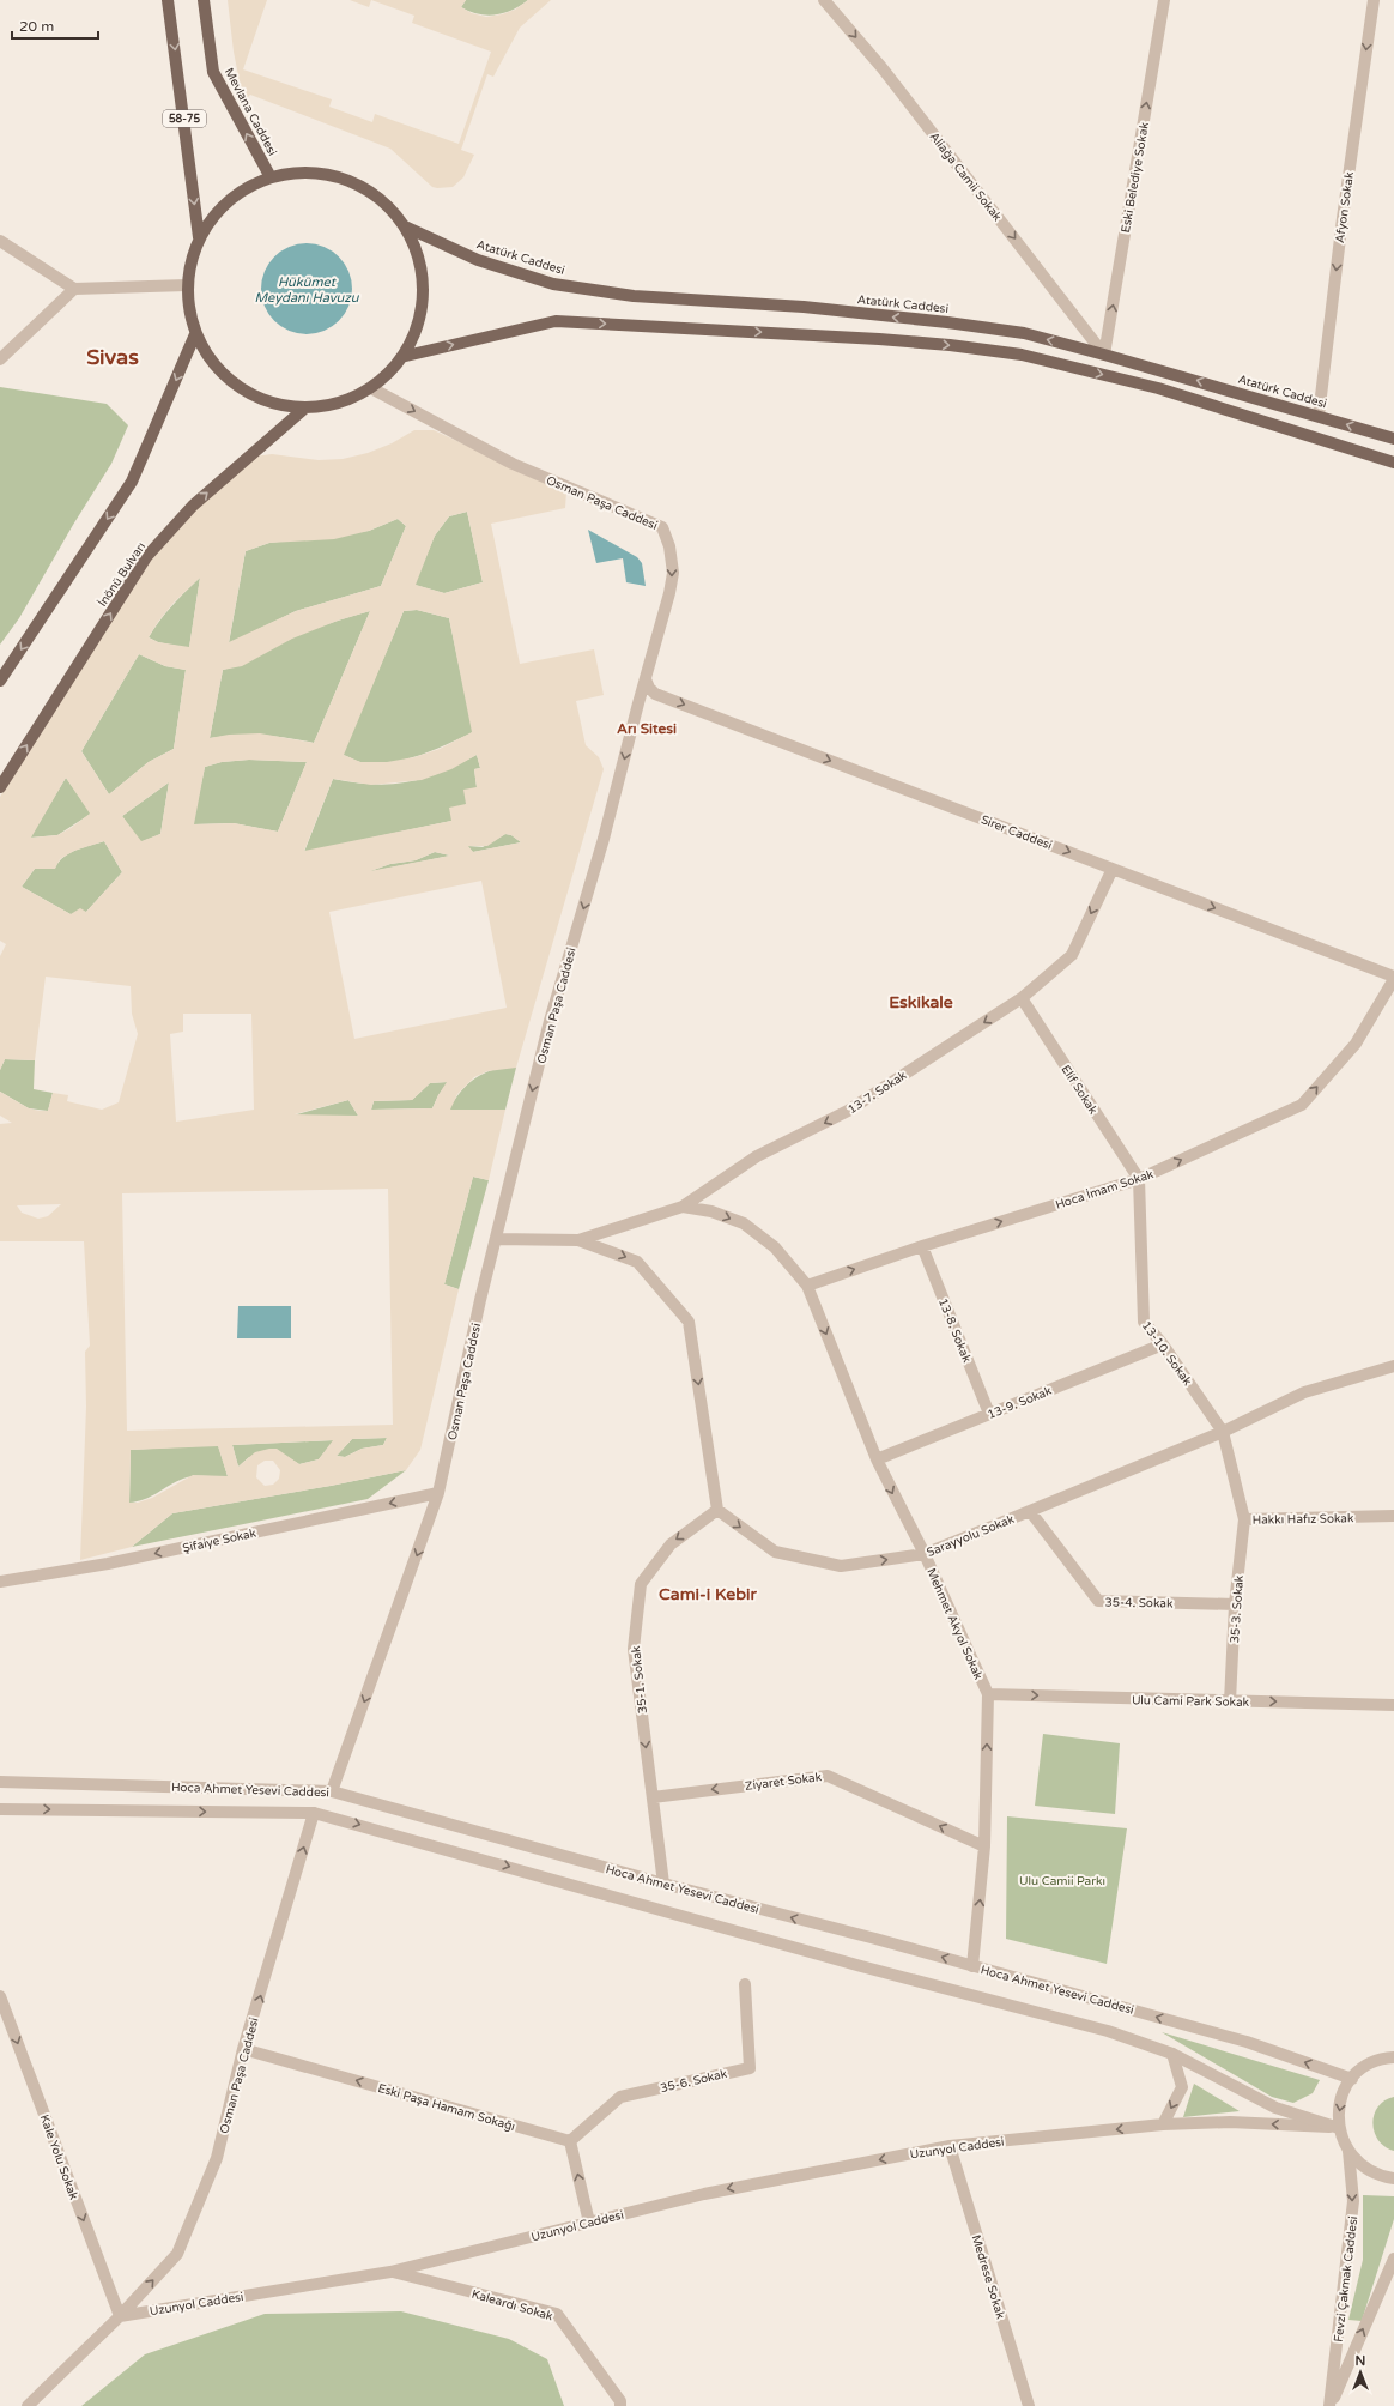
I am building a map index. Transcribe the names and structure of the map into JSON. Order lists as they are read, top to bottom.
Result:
{
  "streets": {
    "main road": [
      "Mevlana Caddesi",
      "58-75",
      "Atatürk Caddesi",
      "İnönü Bulvarı"
    ],
    "street": [
      "Aliağa Camii Sokak",
      "Eski Belediye Sokak",
      "Afyon Sokak",
      "Osman Paşa Caddesi",
      "Sirer Caddesi",
      "Elif Sokak",
      "13-7. Sokak",
      "Hoca İmam Sokak",
      "13-8. Sokak",
      "13-10. Sokak",
      "13-9. Sokak",
      "Hakkı Hafız Sokak",
      "Sarayyolu Sokak",
      "Şifaiye Sokak",
      "35-4. Sokak",
      "35-3. Sokak",
      "Mehmet Akyol Sokak",
      "35-1. Sokak",
      "Ulu Cami Park Sokak",
      "Ziyaret Sokak",
      "Hoca Ahmet Yesevi Caddesi",
      "35-6. Sokak",
      "Eski Paşa Hamam Sokağı",
      "Uzunyol Caddesi",
      "Kale Yolu Sokak",
      "Medrese Sokak",
      "Fevzi Çakmak Caddesi",
      "Kaleardı Sokak"
    ]
  },
  "crossings": [
    ["Aliağa Camii Sokak", "Eski Belediye Sokak"],
    ["Aliağa Camii Sokak", "Atatürk Caddesi"],
    ["Eski Belediye Sokak", "Atatürk Caddesi"],
    ["Afyon Sokak", "Atatürk Caddesi"],
    ["Osman Paşa Caddesi", "Sirer Caddesi"],
    ["Osman Paşa Caddesi", "Şifaiye Sokak"],
    ["Osman Paşa Caddesi", "Hoca Ahmet Yesevi Caddesi"],
    ["Osman Paşa Caddesi", "Eski Paşa Hamam Sokağı"],
    ["Osman Paşa Caddesi", "Uzunyol Caddesi"],
    ["Osman Paşa Caddesi", "Kale Yolu Sokak"],
    ["Sirer Caddesi", "13-7. Sokak"],
    ["Sirer Caddesi", "Hoca İmam Sokak"],
    ["Elif Sokak", "13-7. Sokak"],
    ["Elif Sokak", "Hoca İmam Sokak"],
    ["Elif Sokak", "13-10. Sokak"],
    ["13-7. Sokak", "Mehmet Akyol Sokak"],
    ["Hoca İmam Sokak", "13-8. Sokak"],
    ["Hoca İmam Sokak", "13-10. Sokak"],
    ["Hoca İmam Sokak", "Mehmet Akyol Sokak"],
    ["13-8. Sokak", "13-9. Sokak"],
    ["13-10. Sokak", "13-9. Sokak"],
    ["13-10. Sokak", "Hakkı Hafız Sokak"],
    ["13-10. Sokak", "Sarayyolu Sokak"],
    ["13-9. Sokak", "Mehmet Akyol Sokak"],
    ["Hakkı Hafız Sokak", "Sarayyolu Sokak"],
    ["Hakkı Hafız Sokak", "35-3. Sokak"],
    ["Sarayyolu Sokak", "35-4. Sokak"],
    ["Sarayyolu Sokak", "Mehmet Akyol Sokak"],
    ["Sarayyolu Sokak", "35-1. Sokak"],
    ["35-4. Sokak", "35-3. Sokak"],
    ["35-3. Sokak", "Ulu Cami Park Sokak"],
    ["Mehmet Akyol Sokak", "Ulu Cami Park Sokak"],
    ["Mehmet Akyol Sokak", "Ziyaret Sokak"],
    ["Mehmet Akyol Sokak", "Hoca Ahmet Yesevi Caddesi"],
    ["35-1. Sokak", "Ziyaret Sokak"],
    ["35-1. Sokak", "Hoca Ahmet Yesevi Caddesi"],
    ["Hoca Ahmet Yesevi Caddesi", "Uzunyol Caddesi"],
    ["35-6. Sokak", "Eski Paşa Hamam Sokağı"],
    ["Uzunyol Caddesi", "Kale Yolu Sokak"],
    ["Uzunyol Caddesi", "Medrese Sokak"],
    ["Uzunyol Caddesi", "Kaleardı Sokak"]
  ],
  "one_way": [
    "Aliağa Camii Sokak",
    "Eski Belediye Sokak",
    "Afyon Sokak",
    "Sirer Caddesi",
    "13-7. Sokak",
    "Hoca İmam Sokak",
    "Şifaiye Sokak",
    "35-1. Sokak",
    "Ulu Cami Park Sokak",
    "Ziyaret Sokak",
    "Eski Paşa Hamam Sokağı",
    "Uzunyol Caddesi",
    "Kale Yolu Sokak"
  ],
  "districts": [
    "Sivas",
    "Arı Sitesi",
    "Eskikale",
    "Cami-i Kebir"
  ],
  "water": ["Hükümet Meydanı Havuzu"],
  "parks": ["Ulu Camii Parkı"],
  "scale_bar": "20 m",
  "north": "top"
}
